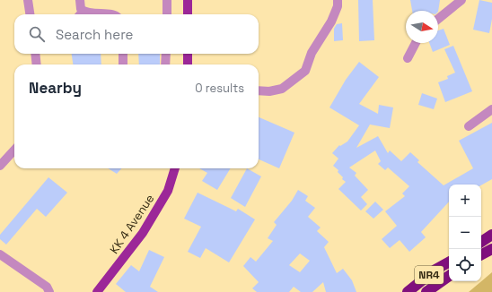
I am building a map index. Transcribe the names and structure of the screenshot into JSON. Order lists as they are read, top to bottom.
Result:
{
  "streets": {
    "highway": ["NR4"],
    "main road": ["KK 4 Avenue"]
  },
  "north": "right",
  "page": {
    "search": "Search here",
    "heading": ["Nearby", "0 results"],
    "map_buttons": ["+", "−"]
  }
}
